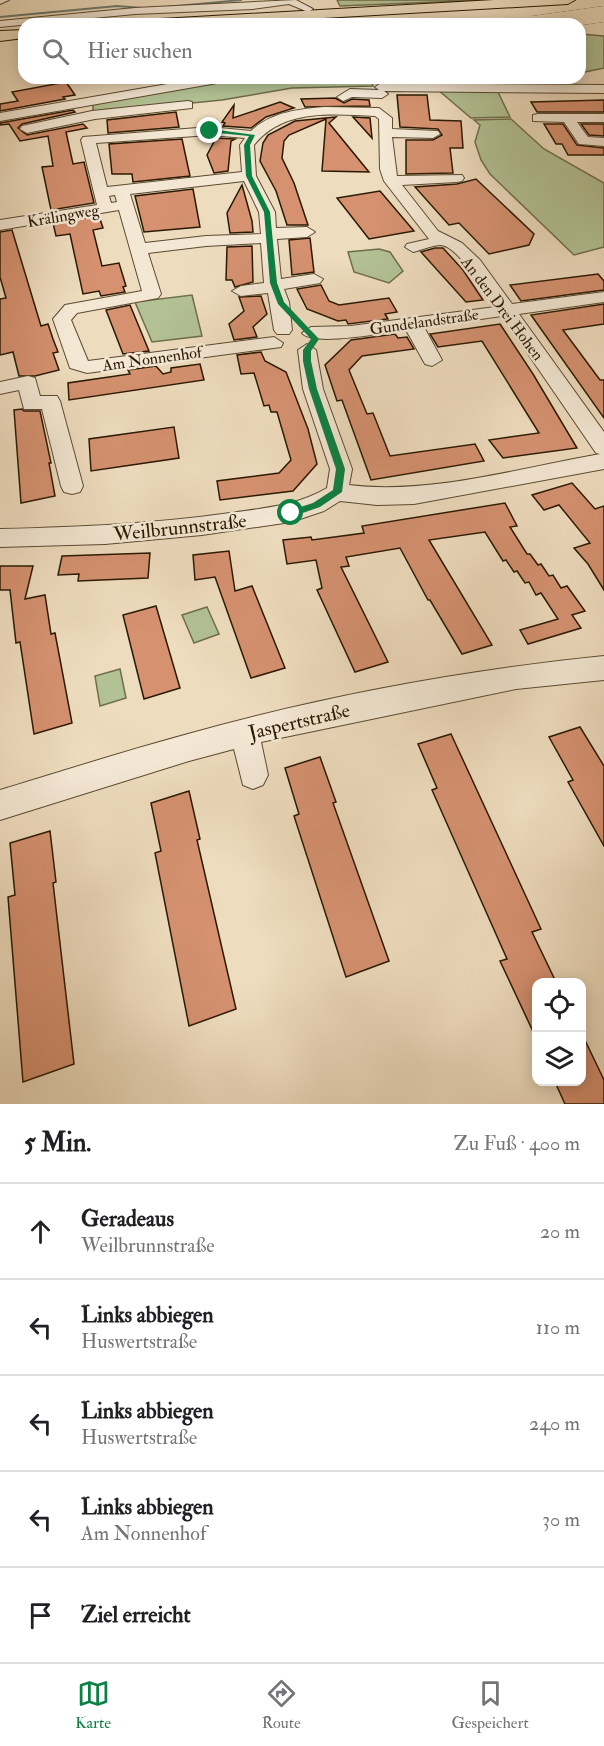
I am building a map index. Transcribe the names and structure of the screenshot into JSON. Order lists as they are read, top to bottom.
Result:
{
  "streets": {
    "street": [
      "Krälingweg",
      "An den Drei Hohen",
      "Gundelandstraße",
      "Am Nonnenhof",
      "Weilbrunnstraße",
      "Jaspertstraße"
    ]
  },
  "crossings": [
    ["Krälingweg", "Am Nonnenhof"],
    ["An den Drei Hohen", "Gundelandstraße"],
    ["Gundelandstraße", "Am Nonnenhof"]
  ],
  "page": {
    "search": "Hier suchen",
    "heading": ["5 Min.", "Zu Fuß · 400 m"],
    "list": [
      ["Geradeaus", "Weilbrunnstraße", "20 m"],
      ["Links abbiegen", "Huswertstraße", "110 m"],
      ["Links abbiegen", "Huswertstraße", "240 m"],
      ["Links abbiegen", "Am Nonnenhof", "30 m"],
      "Ziel erreicht"
    ],
    "nav": ["Karte", "Route", "Gespeichert"]
  }
}
